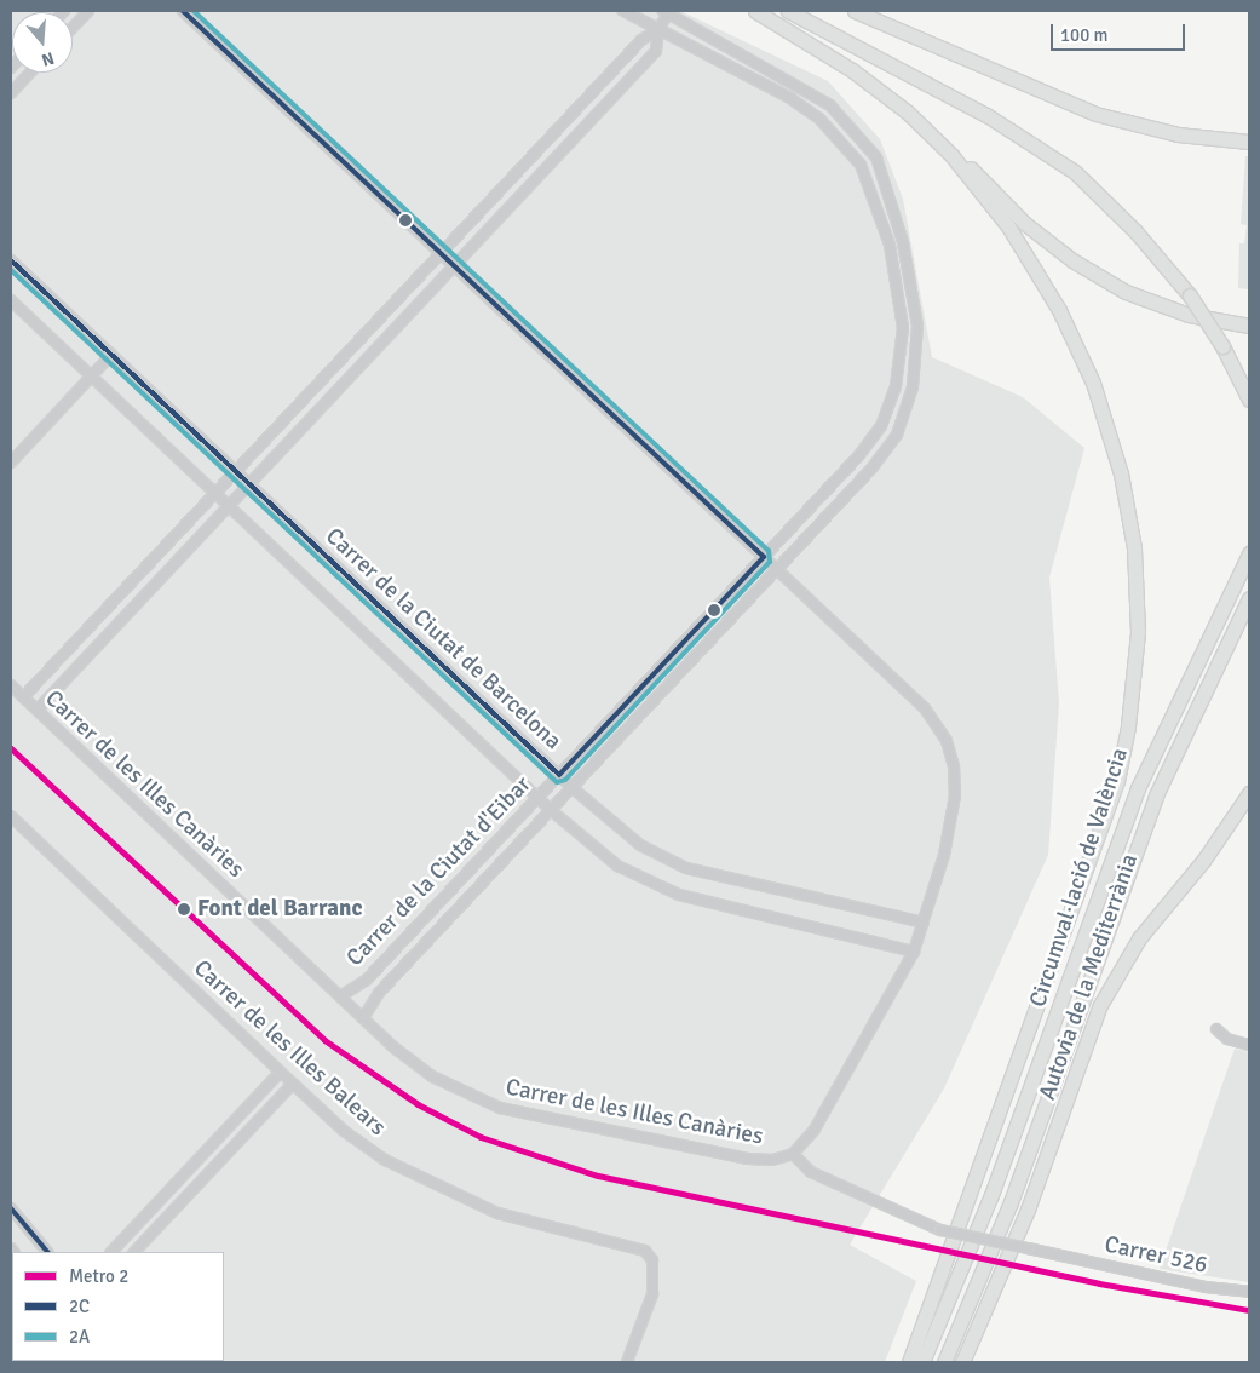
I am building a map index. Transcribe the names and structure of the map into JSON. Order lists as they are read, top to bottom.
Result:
{
  "streets": {
    "highway": ["Circumval·lació de València", "Autovia de la Mediterrània"],
    "street": [
      "Carrer de la Ciutat de Barcelona",
      "Carrer de les Illes Canàries",
      "Carrer de la Ciutat d'Eibar",
      "Carrer de les Illes Balears",
      "Carrer 526"
    ]
  },
  "crossings": [
    ["Carrer de la Ciutat de Barcelona", "Carrer de la Ciutat d'Eibar"],
    ["Carrer de les Illes Canàries", "Carrer de la Ciutat d'Eibar"],
    ["Carrer de les Illes Canàries", "Carrer 526"]
  ],
  "places": ["Font del Barranc"],
  "lines": ["transit line 2C", "transit line 2A", "metro line 2"],
  "legend": ["Metro 2", "2C", "2A"],
  "scale_bar": "100 m",
  "north": "bottom"
}
